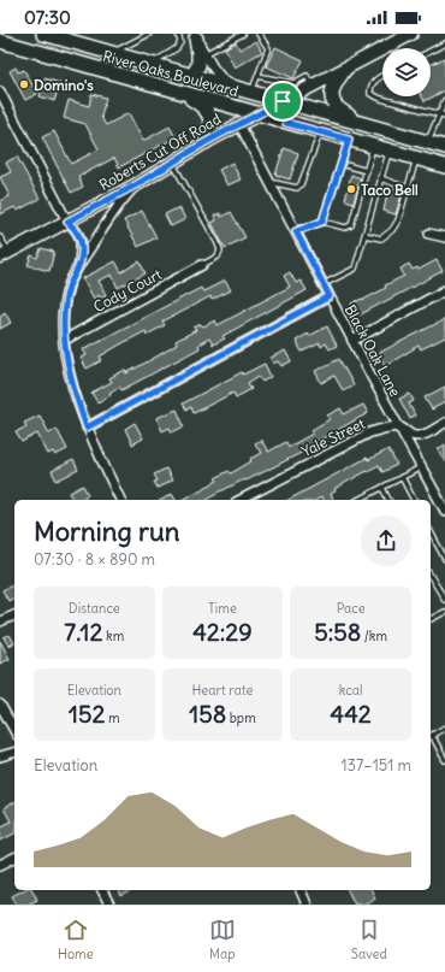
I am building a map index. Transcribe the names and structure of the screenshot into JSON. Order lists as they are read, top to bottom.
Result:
{
  "streets": {
    "main road": ["River Oaks Boulevard"],
    "street": [
      "Roberts Cut Off Road",
      "Cody Court",
      "Black Oak Lane",
      "Yale Street"
    ]
  },
  "crossings": [
    ["River Oaks Boulevard", "Roberts Cut Off Road"],
    ["Roberts Cut Off Road", "Black Oak Lane"],
    ["Black Oak Lane", "Yale Street"]
  ],
  "places": ["Domino's", "Taco Bell"],
  "page": {
    "status": "07:30",
    "heading": ["Morning run", "07:30 · 8 × 890 m"],
    "stats": [
      ["Distance", "7.12 km"],
      ["Time", "42:29"],
      ["Pace", "5:58 /km"],
      ["Elevation", "152 m"],
      ["Heart rate", "158 bpm"],
      ["kcal", "442"]
    ],
    "chart": ["Elevation", "137–151 m"],
    "tabs": ["Home", "Map", "Saved"]
  }
}
